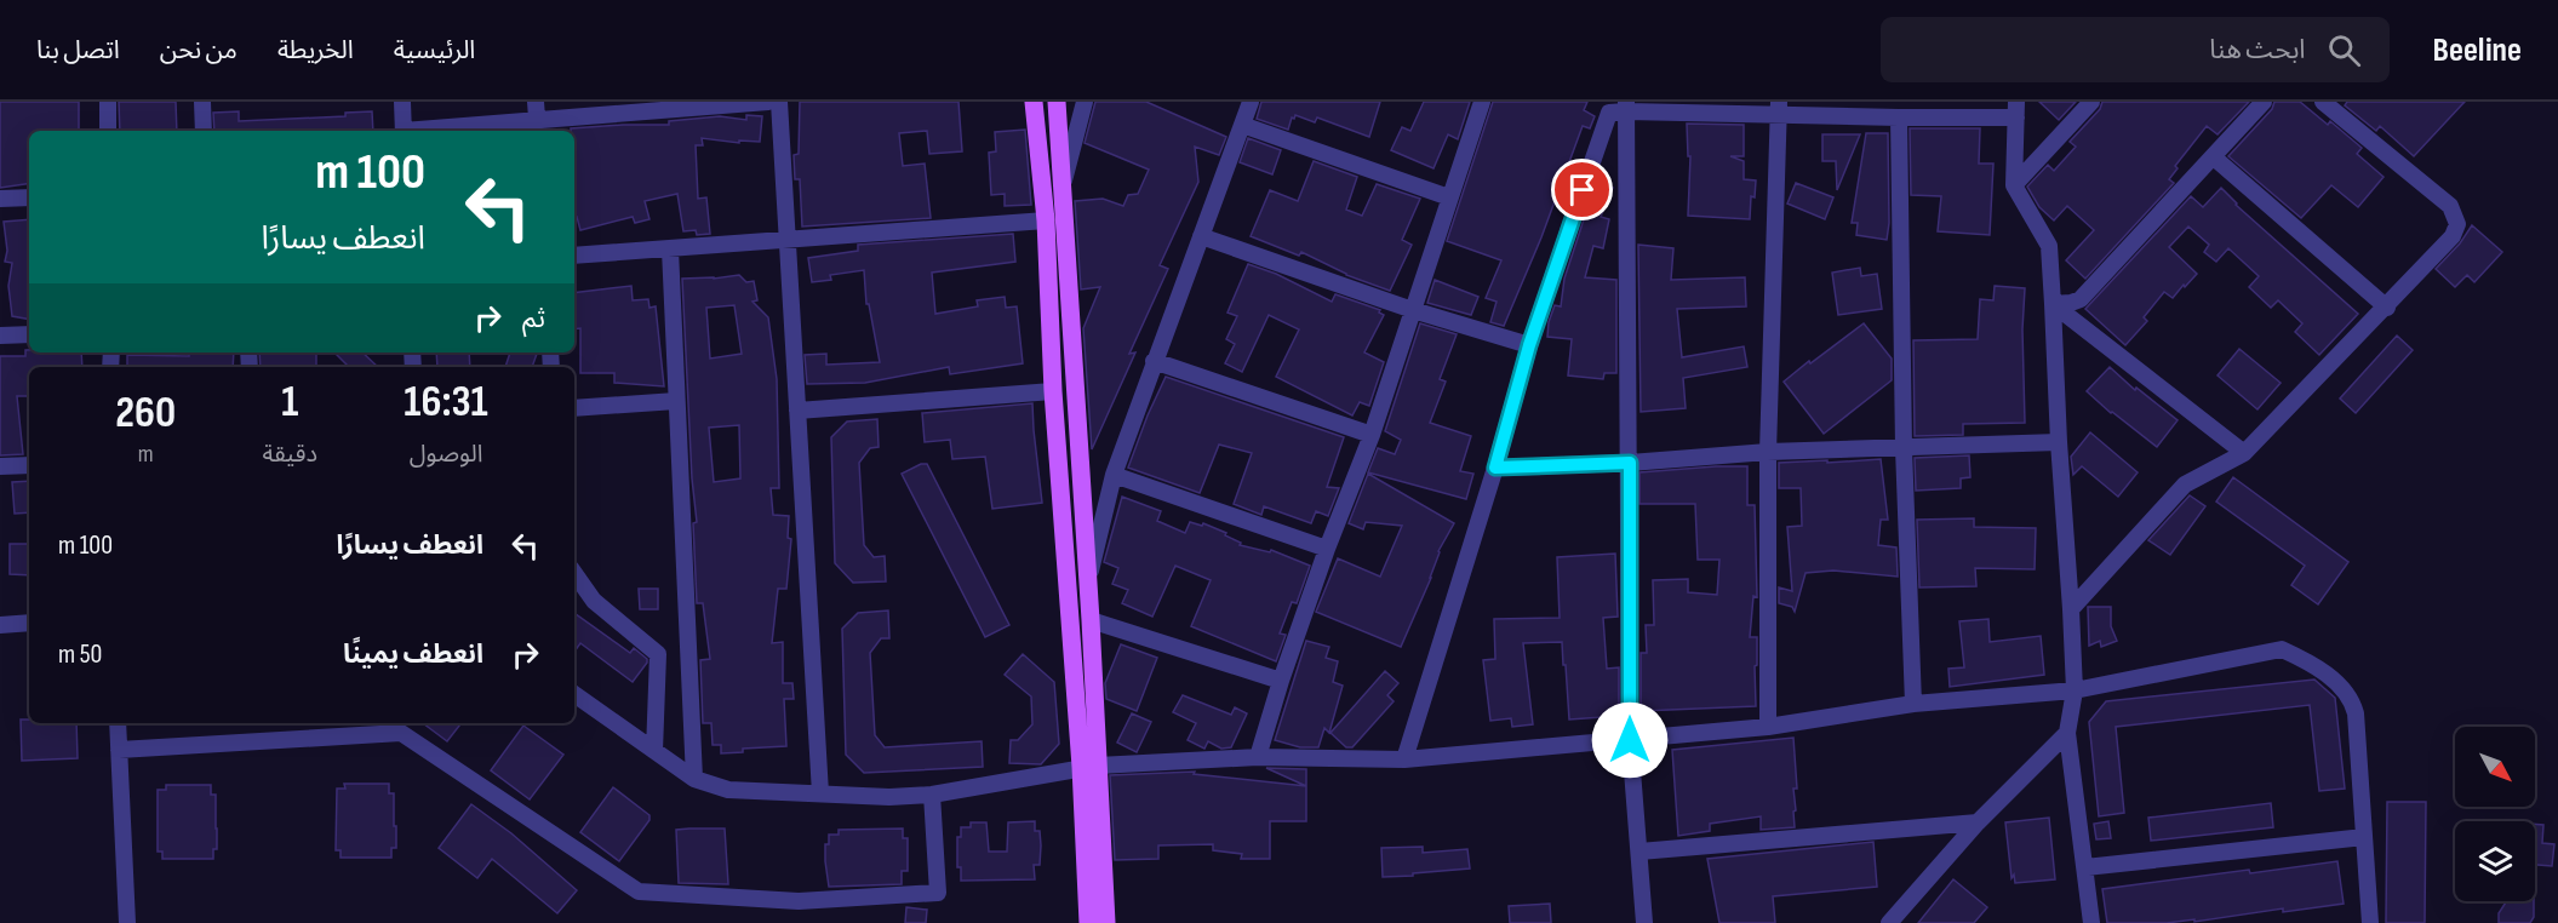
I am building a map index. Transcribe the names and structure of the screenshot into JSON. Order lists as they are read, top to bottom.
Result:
{
  "north": "bottom right",
  "page": {
    "header": "Beeline",
    "search": "ابحث هنا",
    "nav": [
      "الرئيسية",
      "الخريطة",
      "من نحن",
      "اتصل بنا"
    ],
    "turn": ["100 m", "انعطف يسارًا"],
    "then": "ثم",
    "eta": [
      "16:31",
      "الوصول",
      "1",
      "دقيقة",
      "260",
      "m"
    ],
    "list": [
      {
        "name": "انعطف يسارًا",
        "value": "100 m"
      },
      {
        "name": "انعطف يمينًا",
        "value": "50 m"
      }
    ]
  }
}
